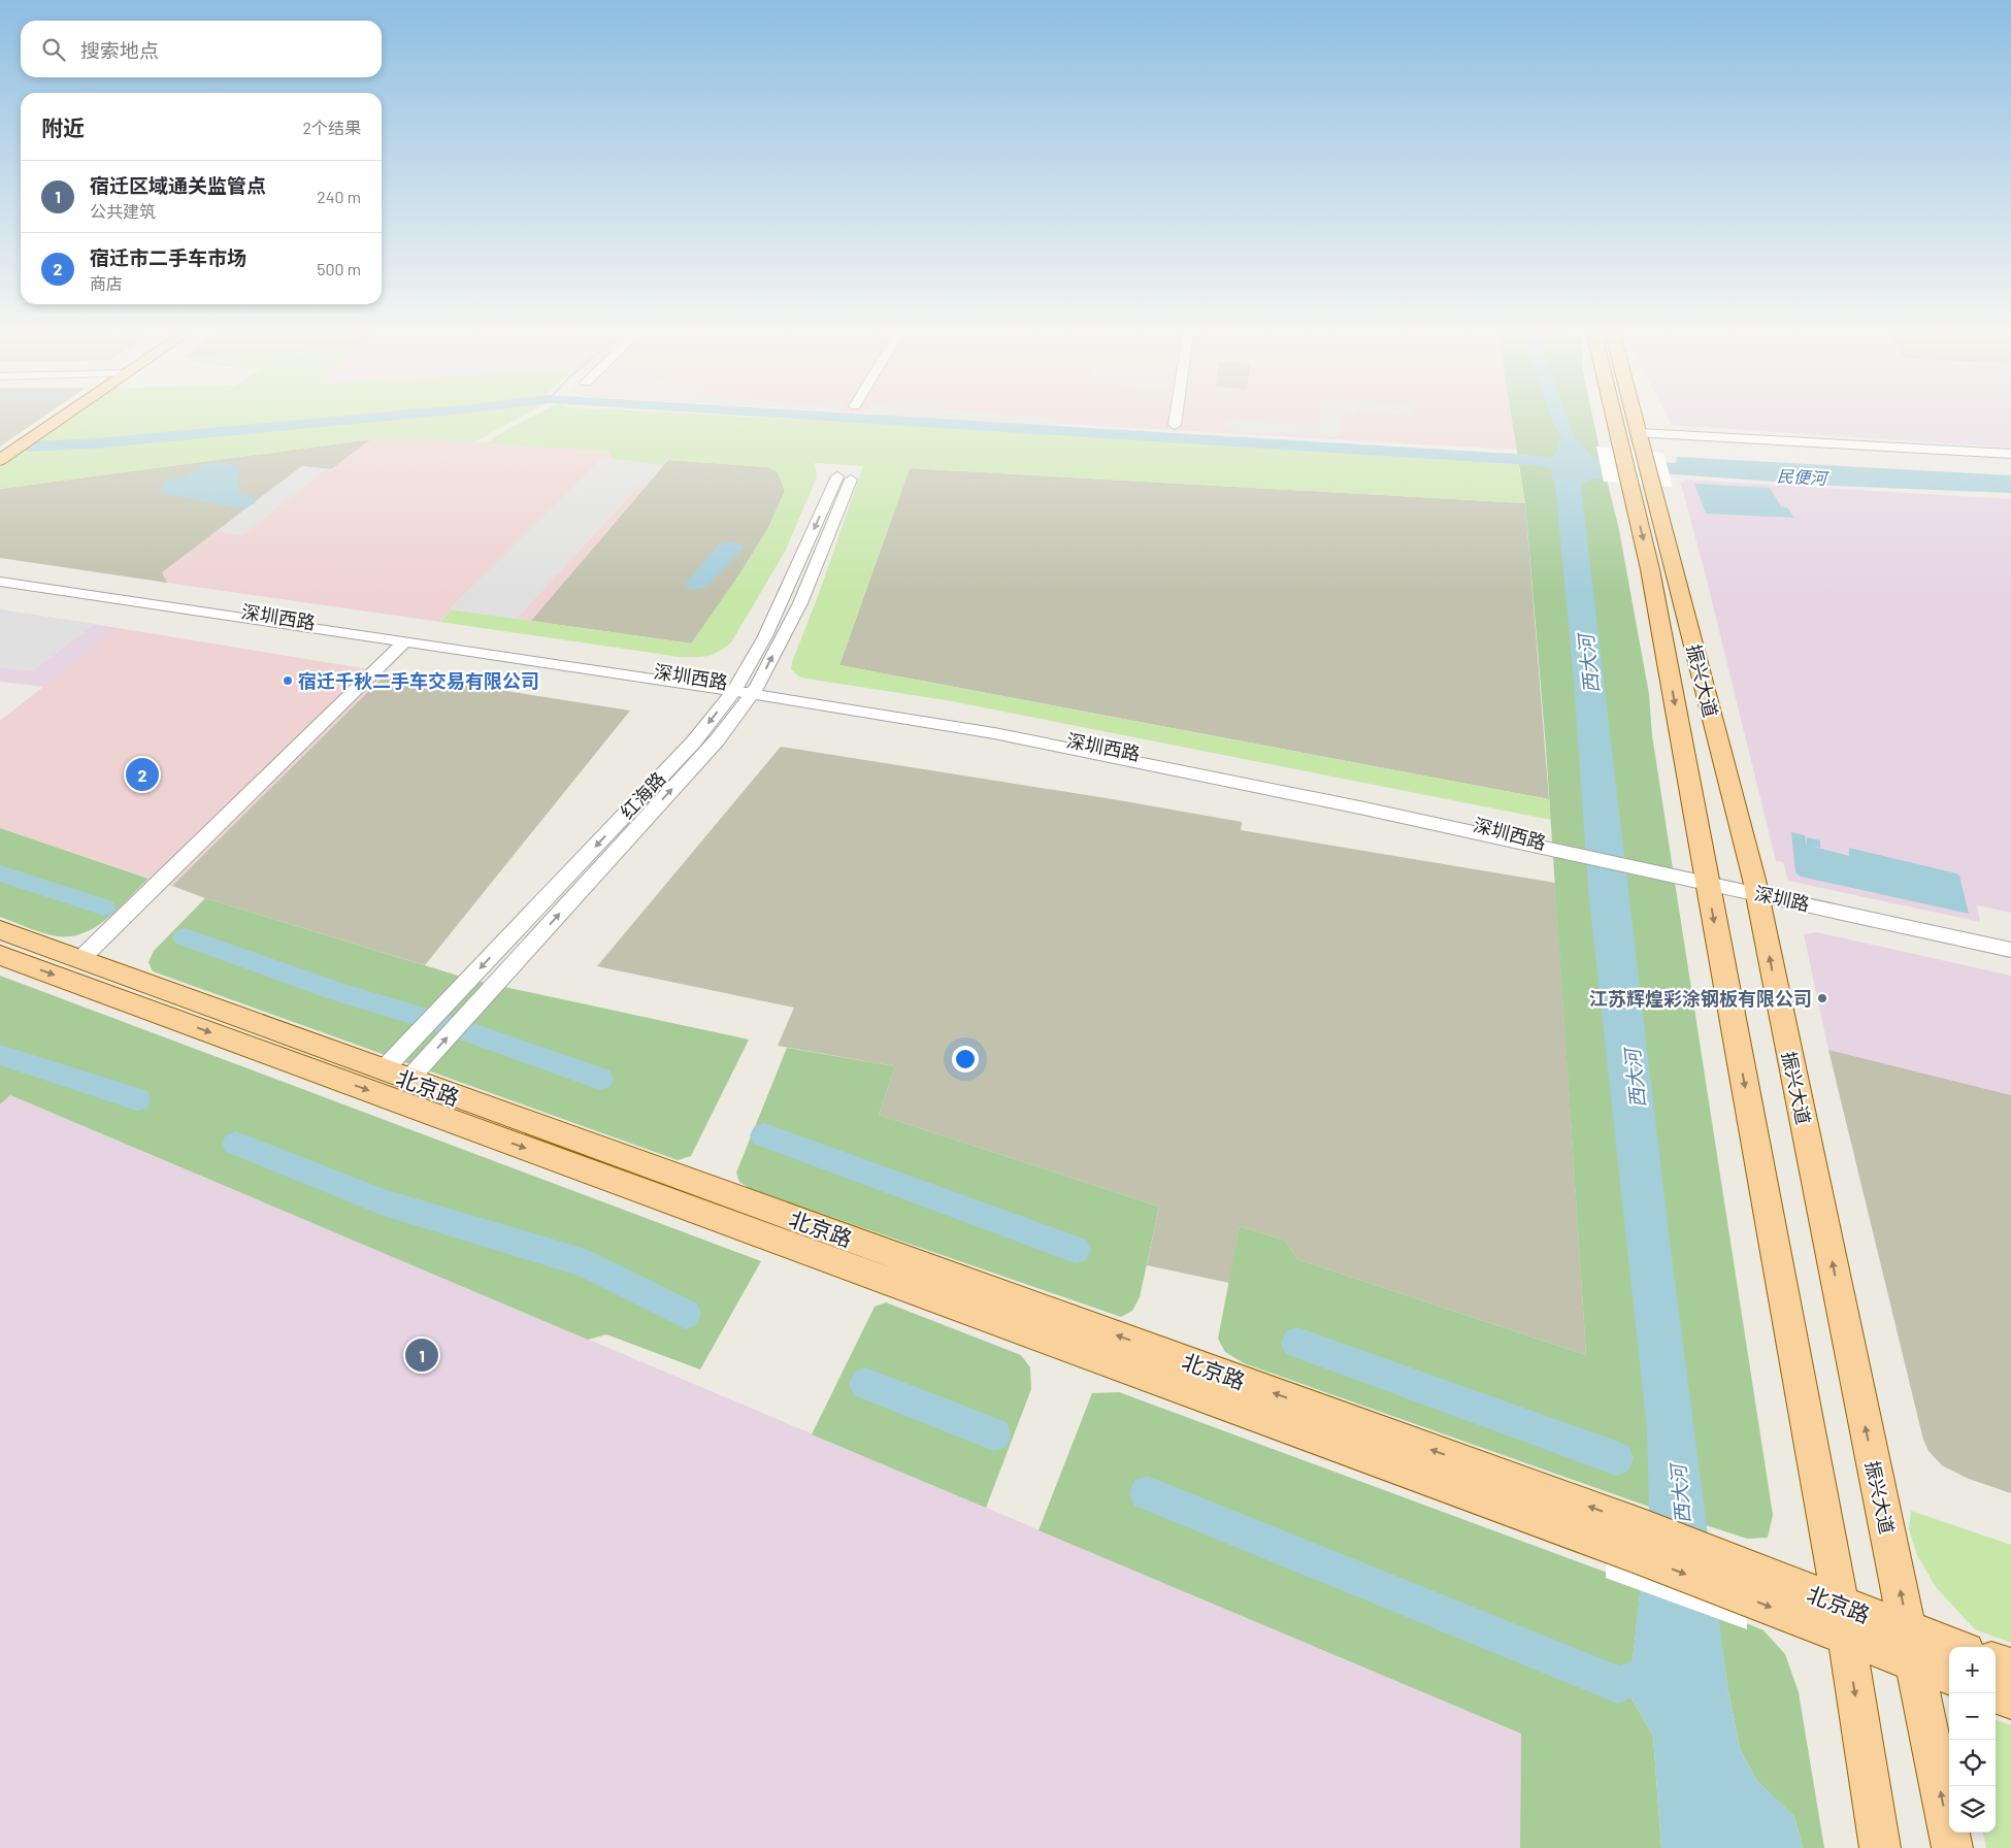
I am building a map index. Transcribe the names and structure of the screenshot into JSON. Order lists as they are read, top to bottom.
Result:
{
  "streets": {
    "main road": ["振兴大道", "北京路"],
    "street": ["深圳西路", "红海路", "深圳路"]
  },
  "crossings": [
    ["深圳西路", "红海路"],
    ["深圳西路", "深圳路"],
    ["振兴大道", "深圳路"],
    ["振兴大道", "北京路"],
    ["红海路", "北京路"]
  ],
  "water": ["民便河", "西大河"],
  "places": ["宿迁千秋二手车交易有限公司", "江苏辉煌彩涂钢板有限公司"],
  "page": {
    "search": "搜索地点",
    "heading": ["附近", "2个结果"],
    "list": [
      {
        "mark": "1",
        "name": "宿迁区域通关监管点",
        "note": "公共建筑",
        "value": "240 m"
      },
      {
        "mark": "2",
        "name": "宿迁市二手车市场",
        "note": "商店",
        "value": "500 m"
      }
    ],
    "pins": ["2", "1"],
    "map_buttons": ["+", "−"]
  }
}
